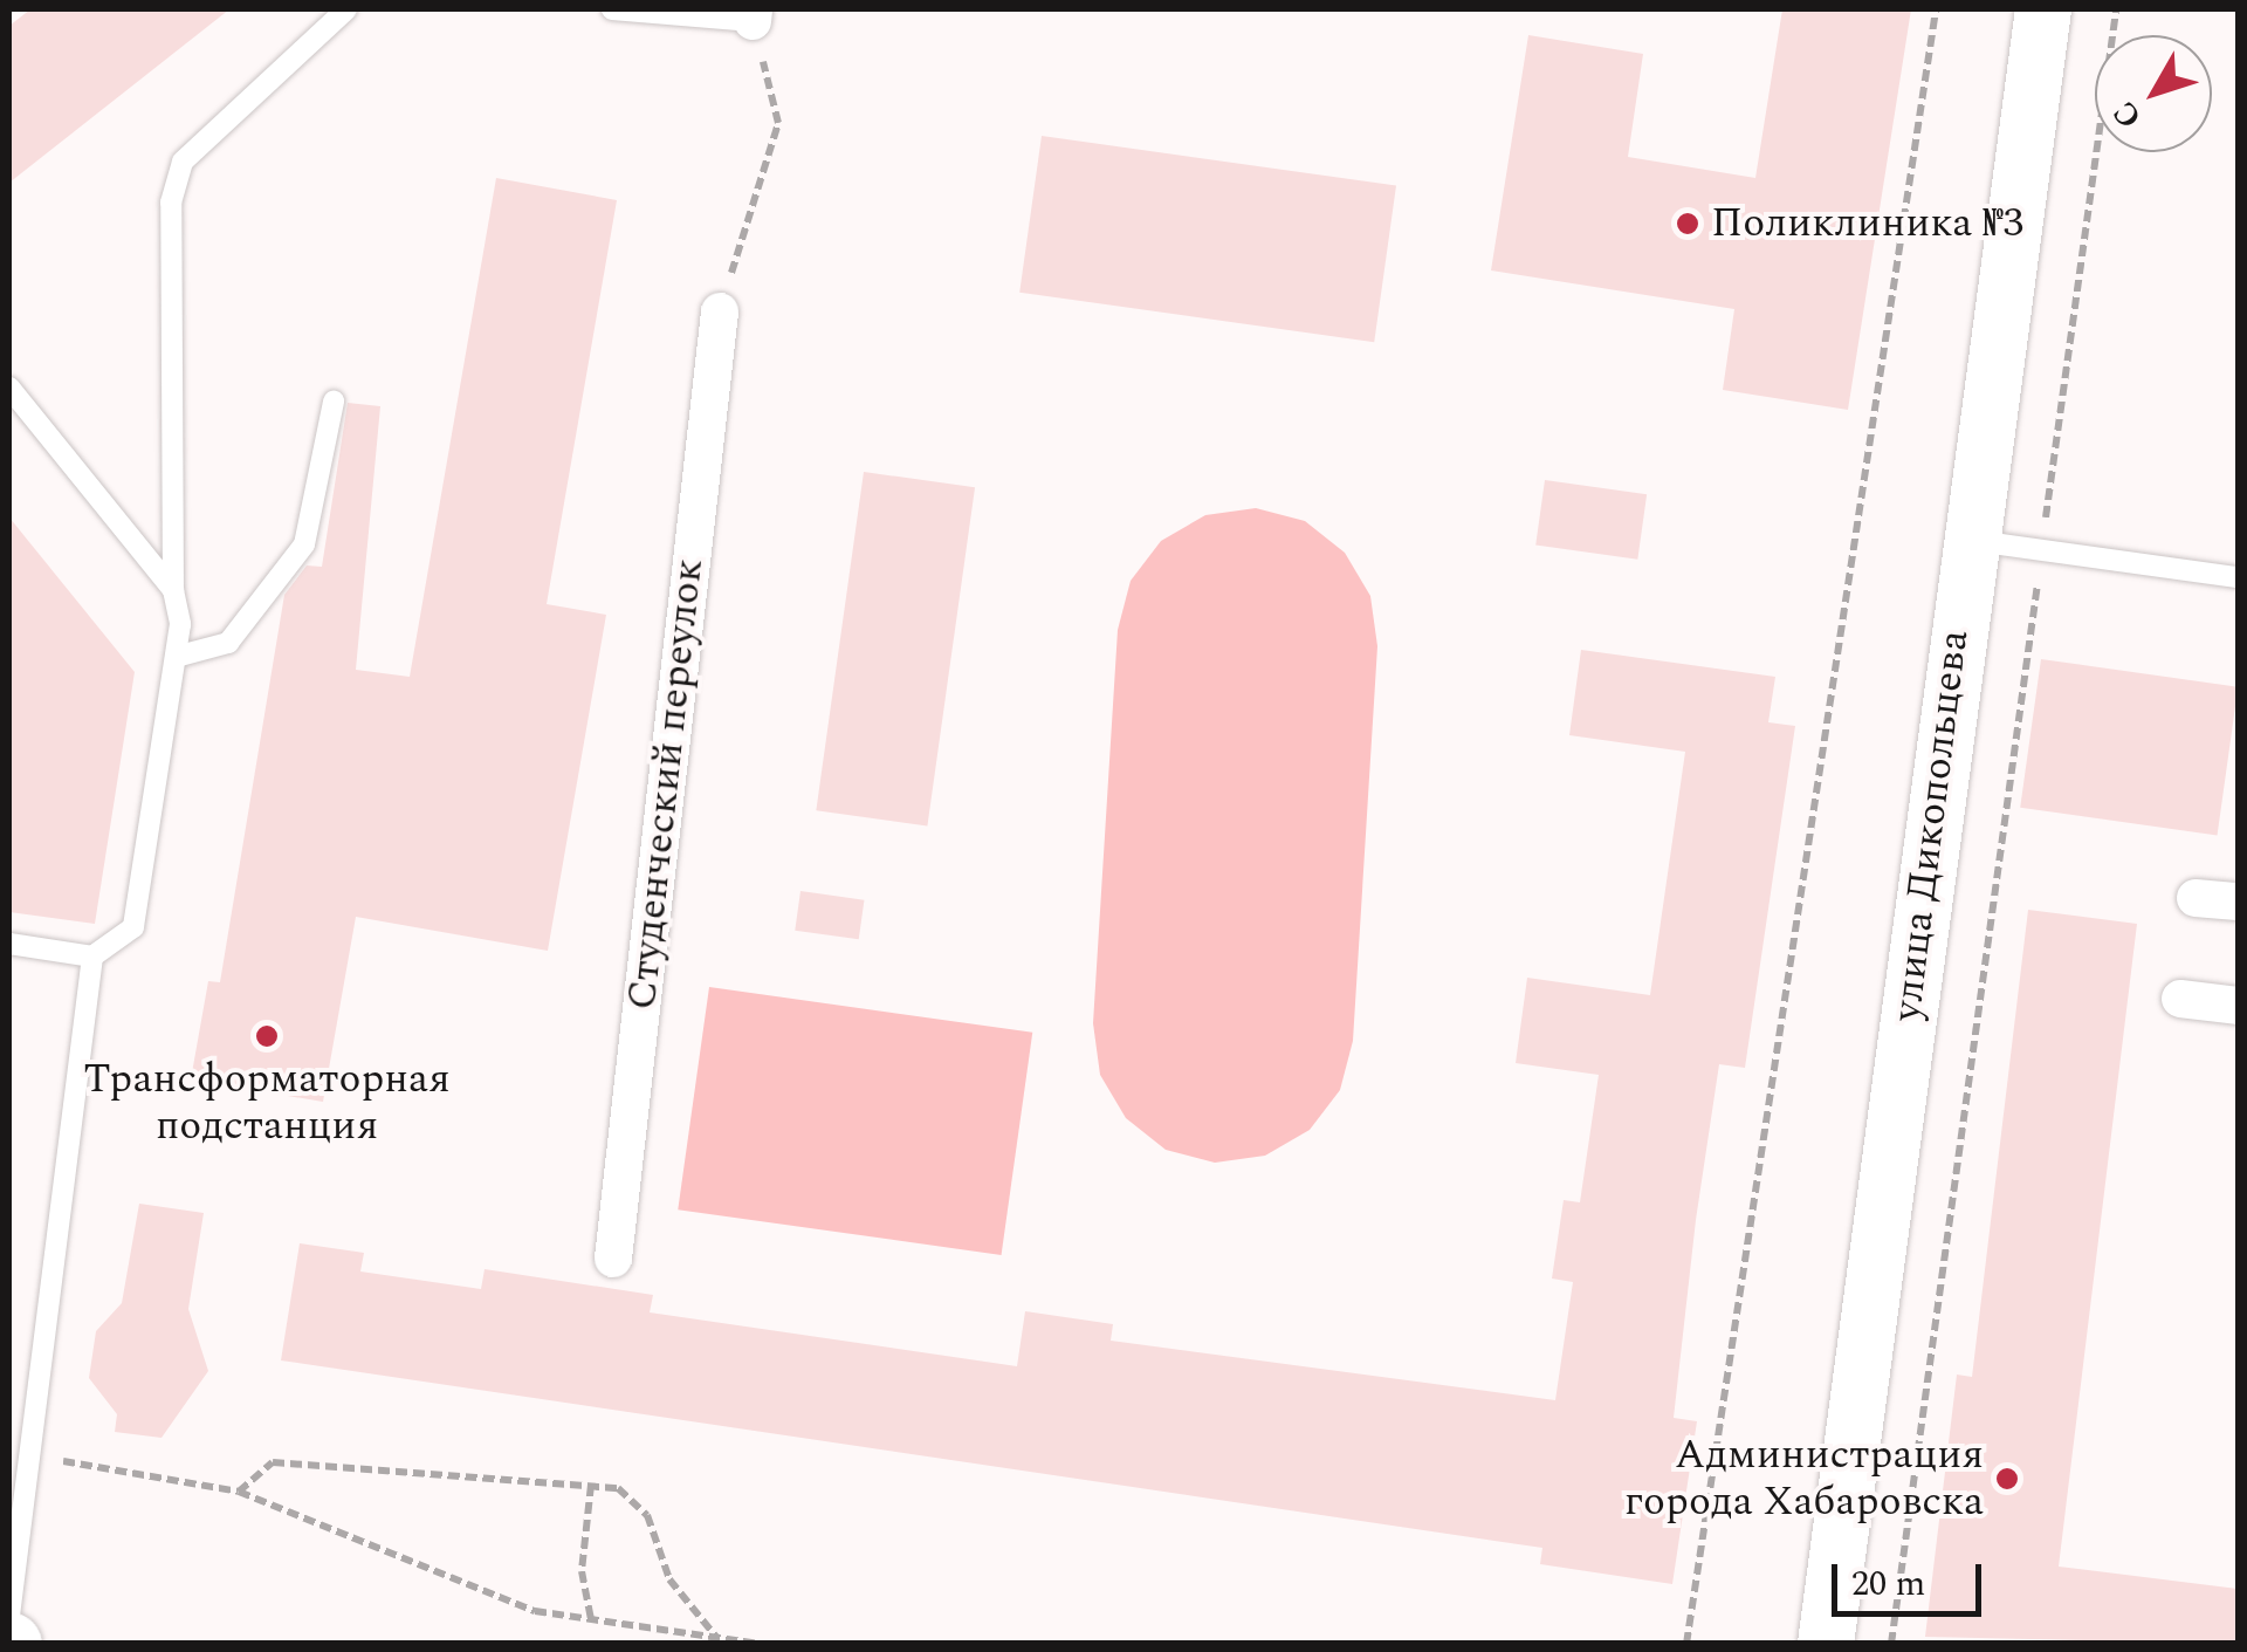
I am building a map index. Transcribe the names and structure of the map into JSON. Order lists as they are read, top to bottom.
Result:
{
  "streets": {
    "main road": ["улица Дикопольцева"],
    "street": ["Студенческий переулок"]
  },
  "places": ["Поликлиника №3", "Трансформаторная подстанция", "Администрация города Хабаровска"],
  "scale_bar": "20 m",
  "north": "bottom left"
}
